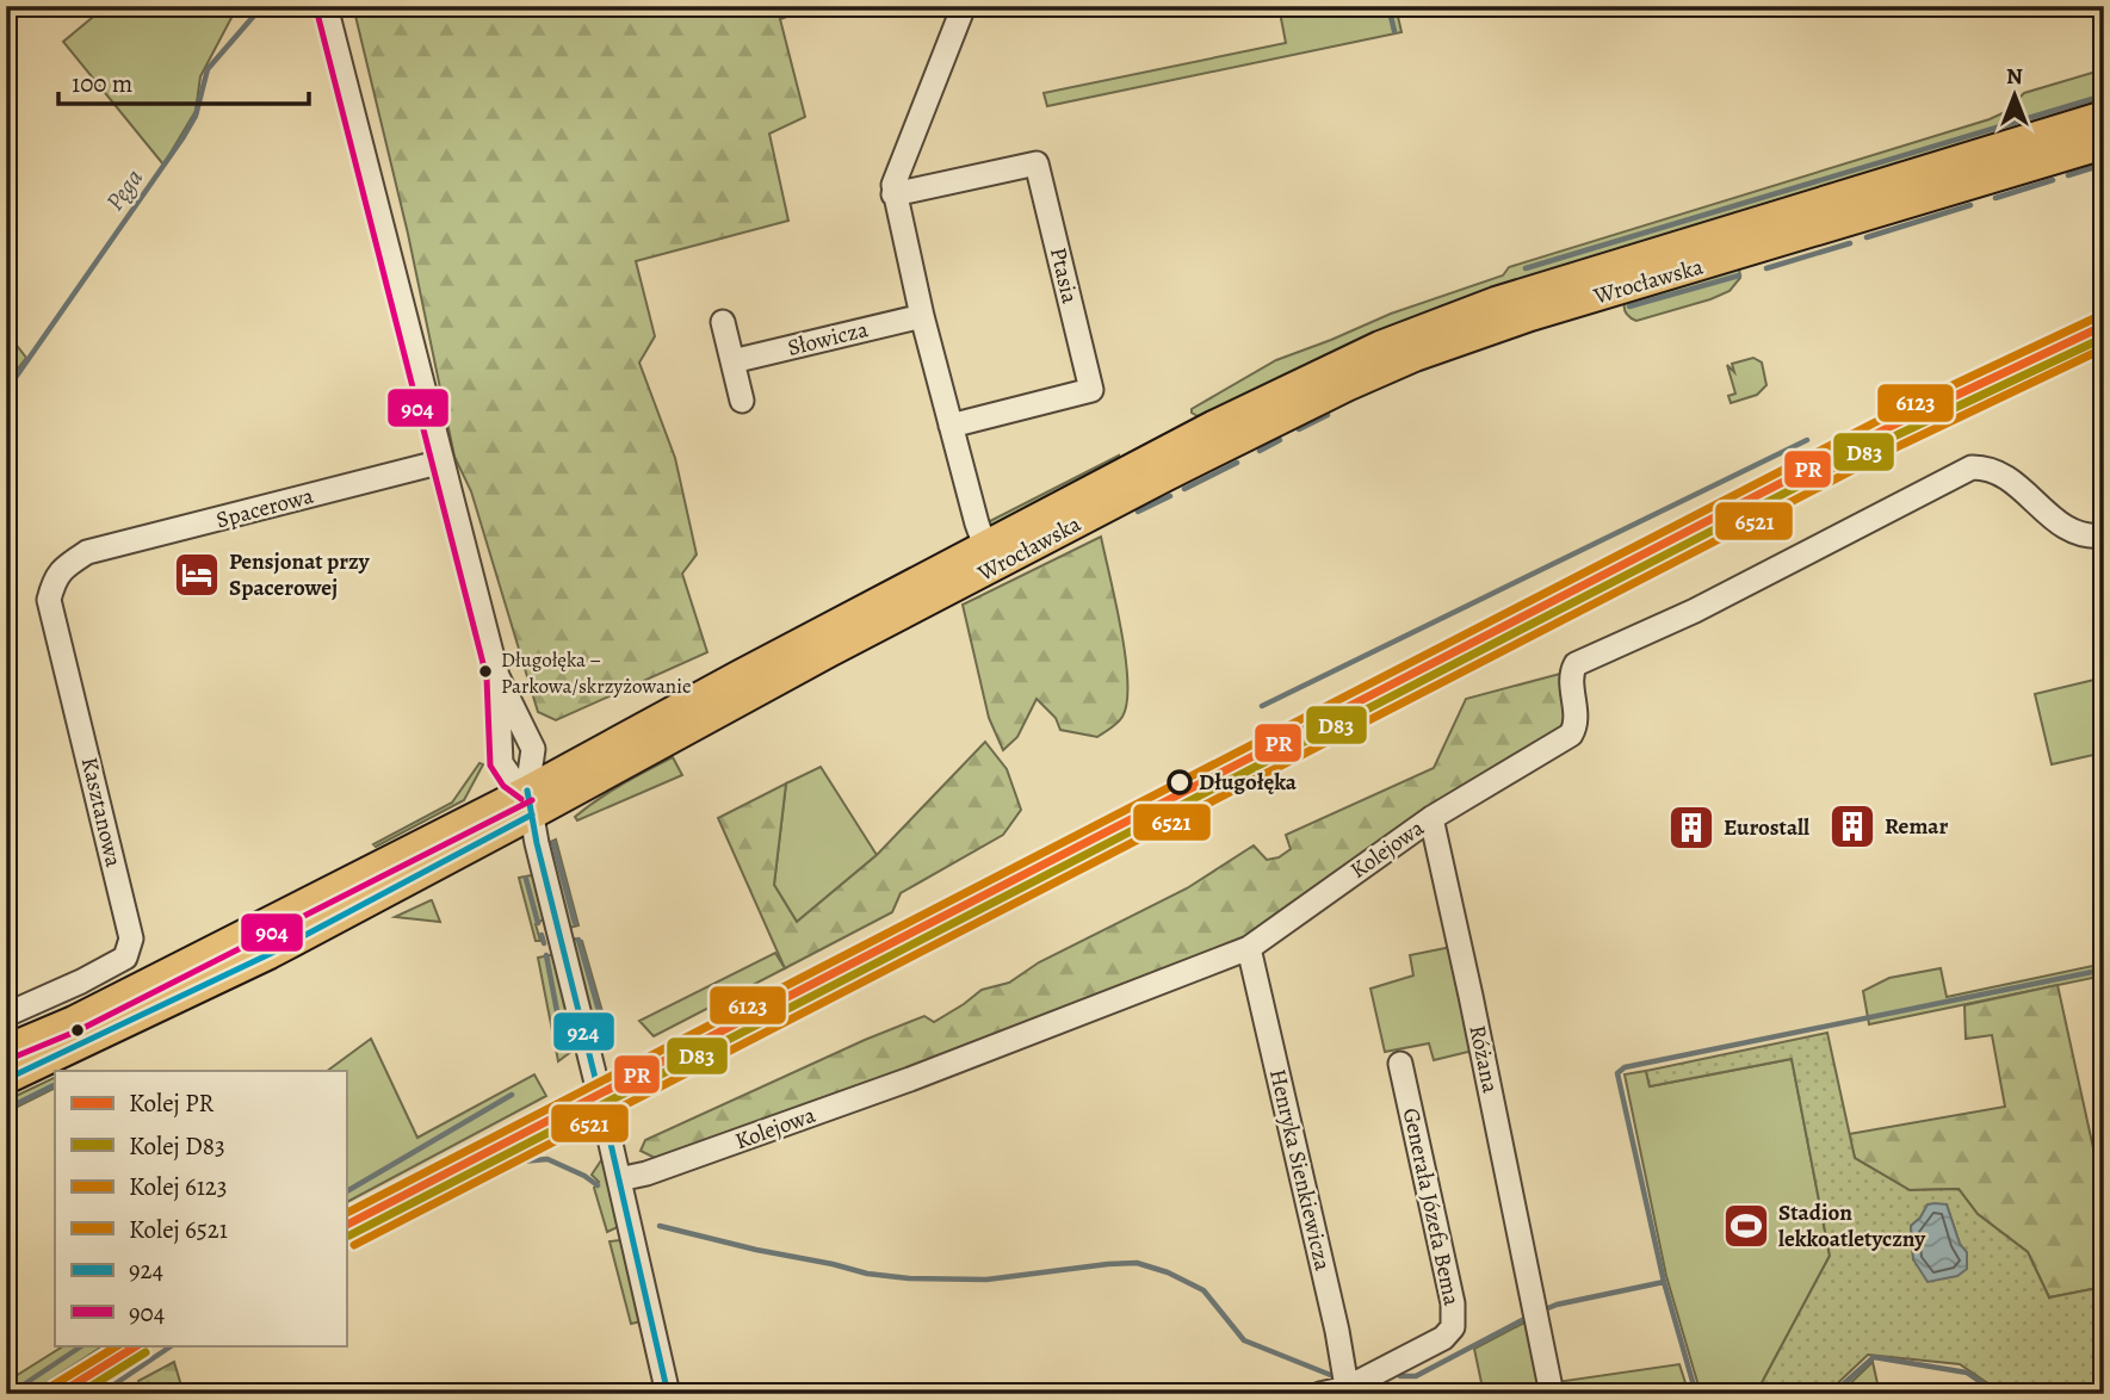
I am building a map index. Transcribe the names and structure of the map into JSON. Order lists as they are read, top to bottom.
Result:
{
  "streets": {
    "main road": ["Wrocławska"],
    "street": [
      "Ptasia",
      "Słowicza",
      "Spacerowa",
      "Kasztanowa",
      "Kolejowa",
      "Różana",
      "Henryka Sienkiewicza",
      "Generała Józefa Bema"
    ]
  },
  "crossings": [
    ["Spacerowa", "Kasztanowa"],
    ["Kolejowa", "Różana"],
    ["Kolejowa", "Henryka Sienkiewicza"],
    ["Henryka Sienkiewicza", "Generała Józefa Bema"]
  ],
  "water": ["Pęga"],
  "places": {
    "hotel": ["Pensjonat przy Spacerowej"],
    "other": ["Długołęka – Parkowa/skrzyżowanie", "Długołęka"],
    "building": ["Remar", "Eurostall"],
    "sports": ["Stadion lekkoatletyczny"]
  },
  "lines": [
    "transit line 904",
    "rail line 6123",
    "rail line PR",
    "rail line D83",
    "rail line 6521",
    "transit line 924"
  ],
  "legend": [
    "Kolej PR",
    "Kolej D83",
    "Kolej 6123",
    "Kolej 6521",
    "924",
    "904"
  ],
  "scale_bar": "100 m",
  "north": "top"
}
